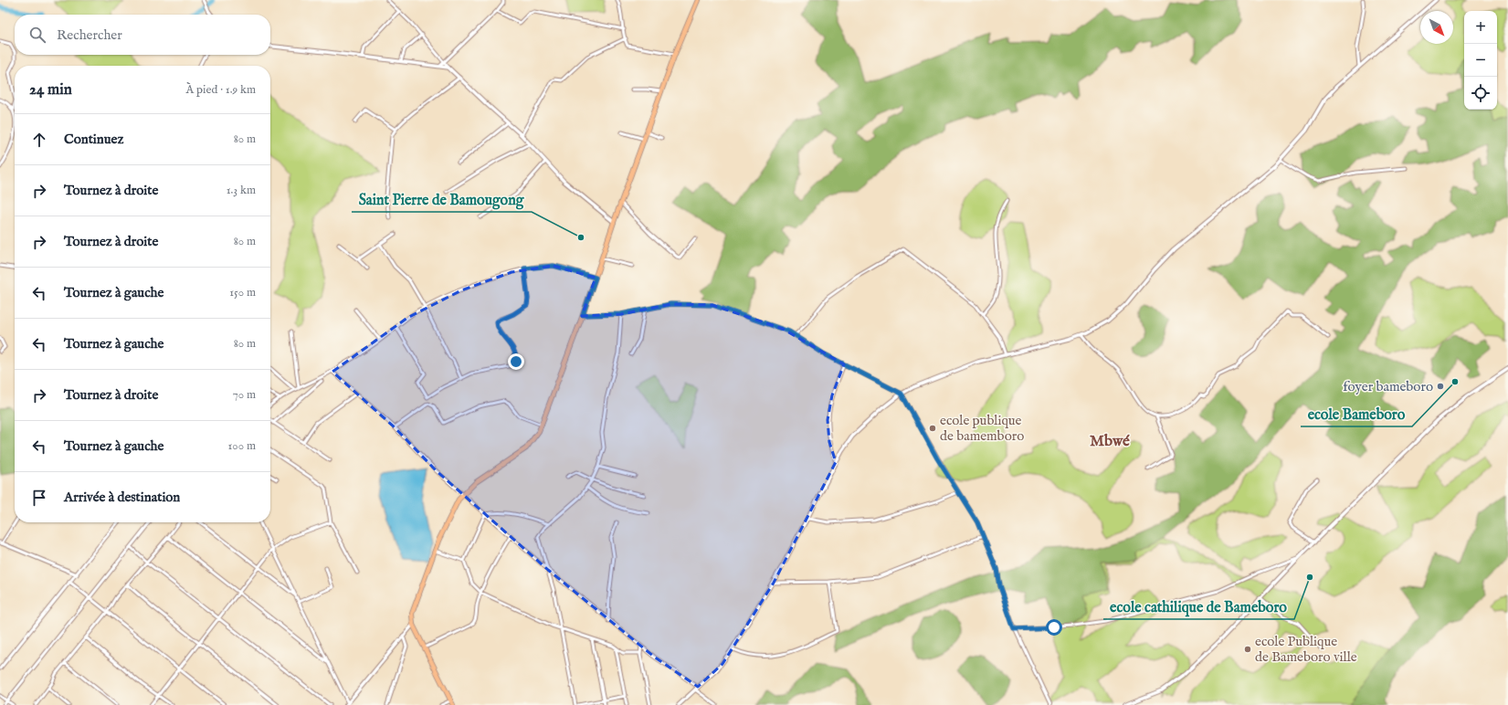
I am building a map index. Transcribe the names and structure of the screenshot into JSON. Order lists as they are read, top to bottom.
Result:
{
  "districts": ["Mbwé"],
  "places": [
    "Saint Pierre de Bamougong",
    "ecole Bameboro",
    "foyer bameboro",
    "ecole publique de bamemboro",
    "ecole cathilique de Bameboro",
    "ecole Publique de Bameboro ville"
  ],
  "north": "bottom right",
  "page": {
    "map_buttons": ["+", "−"],
    "search": "Rechercher",
    "heading": ["24 min", "À pied · 1.9 km"],
    "list": [
      ["Continuez", "80 m"],
      ["Tournez à droite", "1.3 km"],
      ["Tournez à droite", "80 m"],
      ["Tournez à gauche", "150 m"],
      ["Tournez à gauche", "80 m"],
      ["Tournez à droite", "70 m"],
      ["Tournez à gauche", "100 m"],
      "Arrivée à destination"
    ]
  }
}
